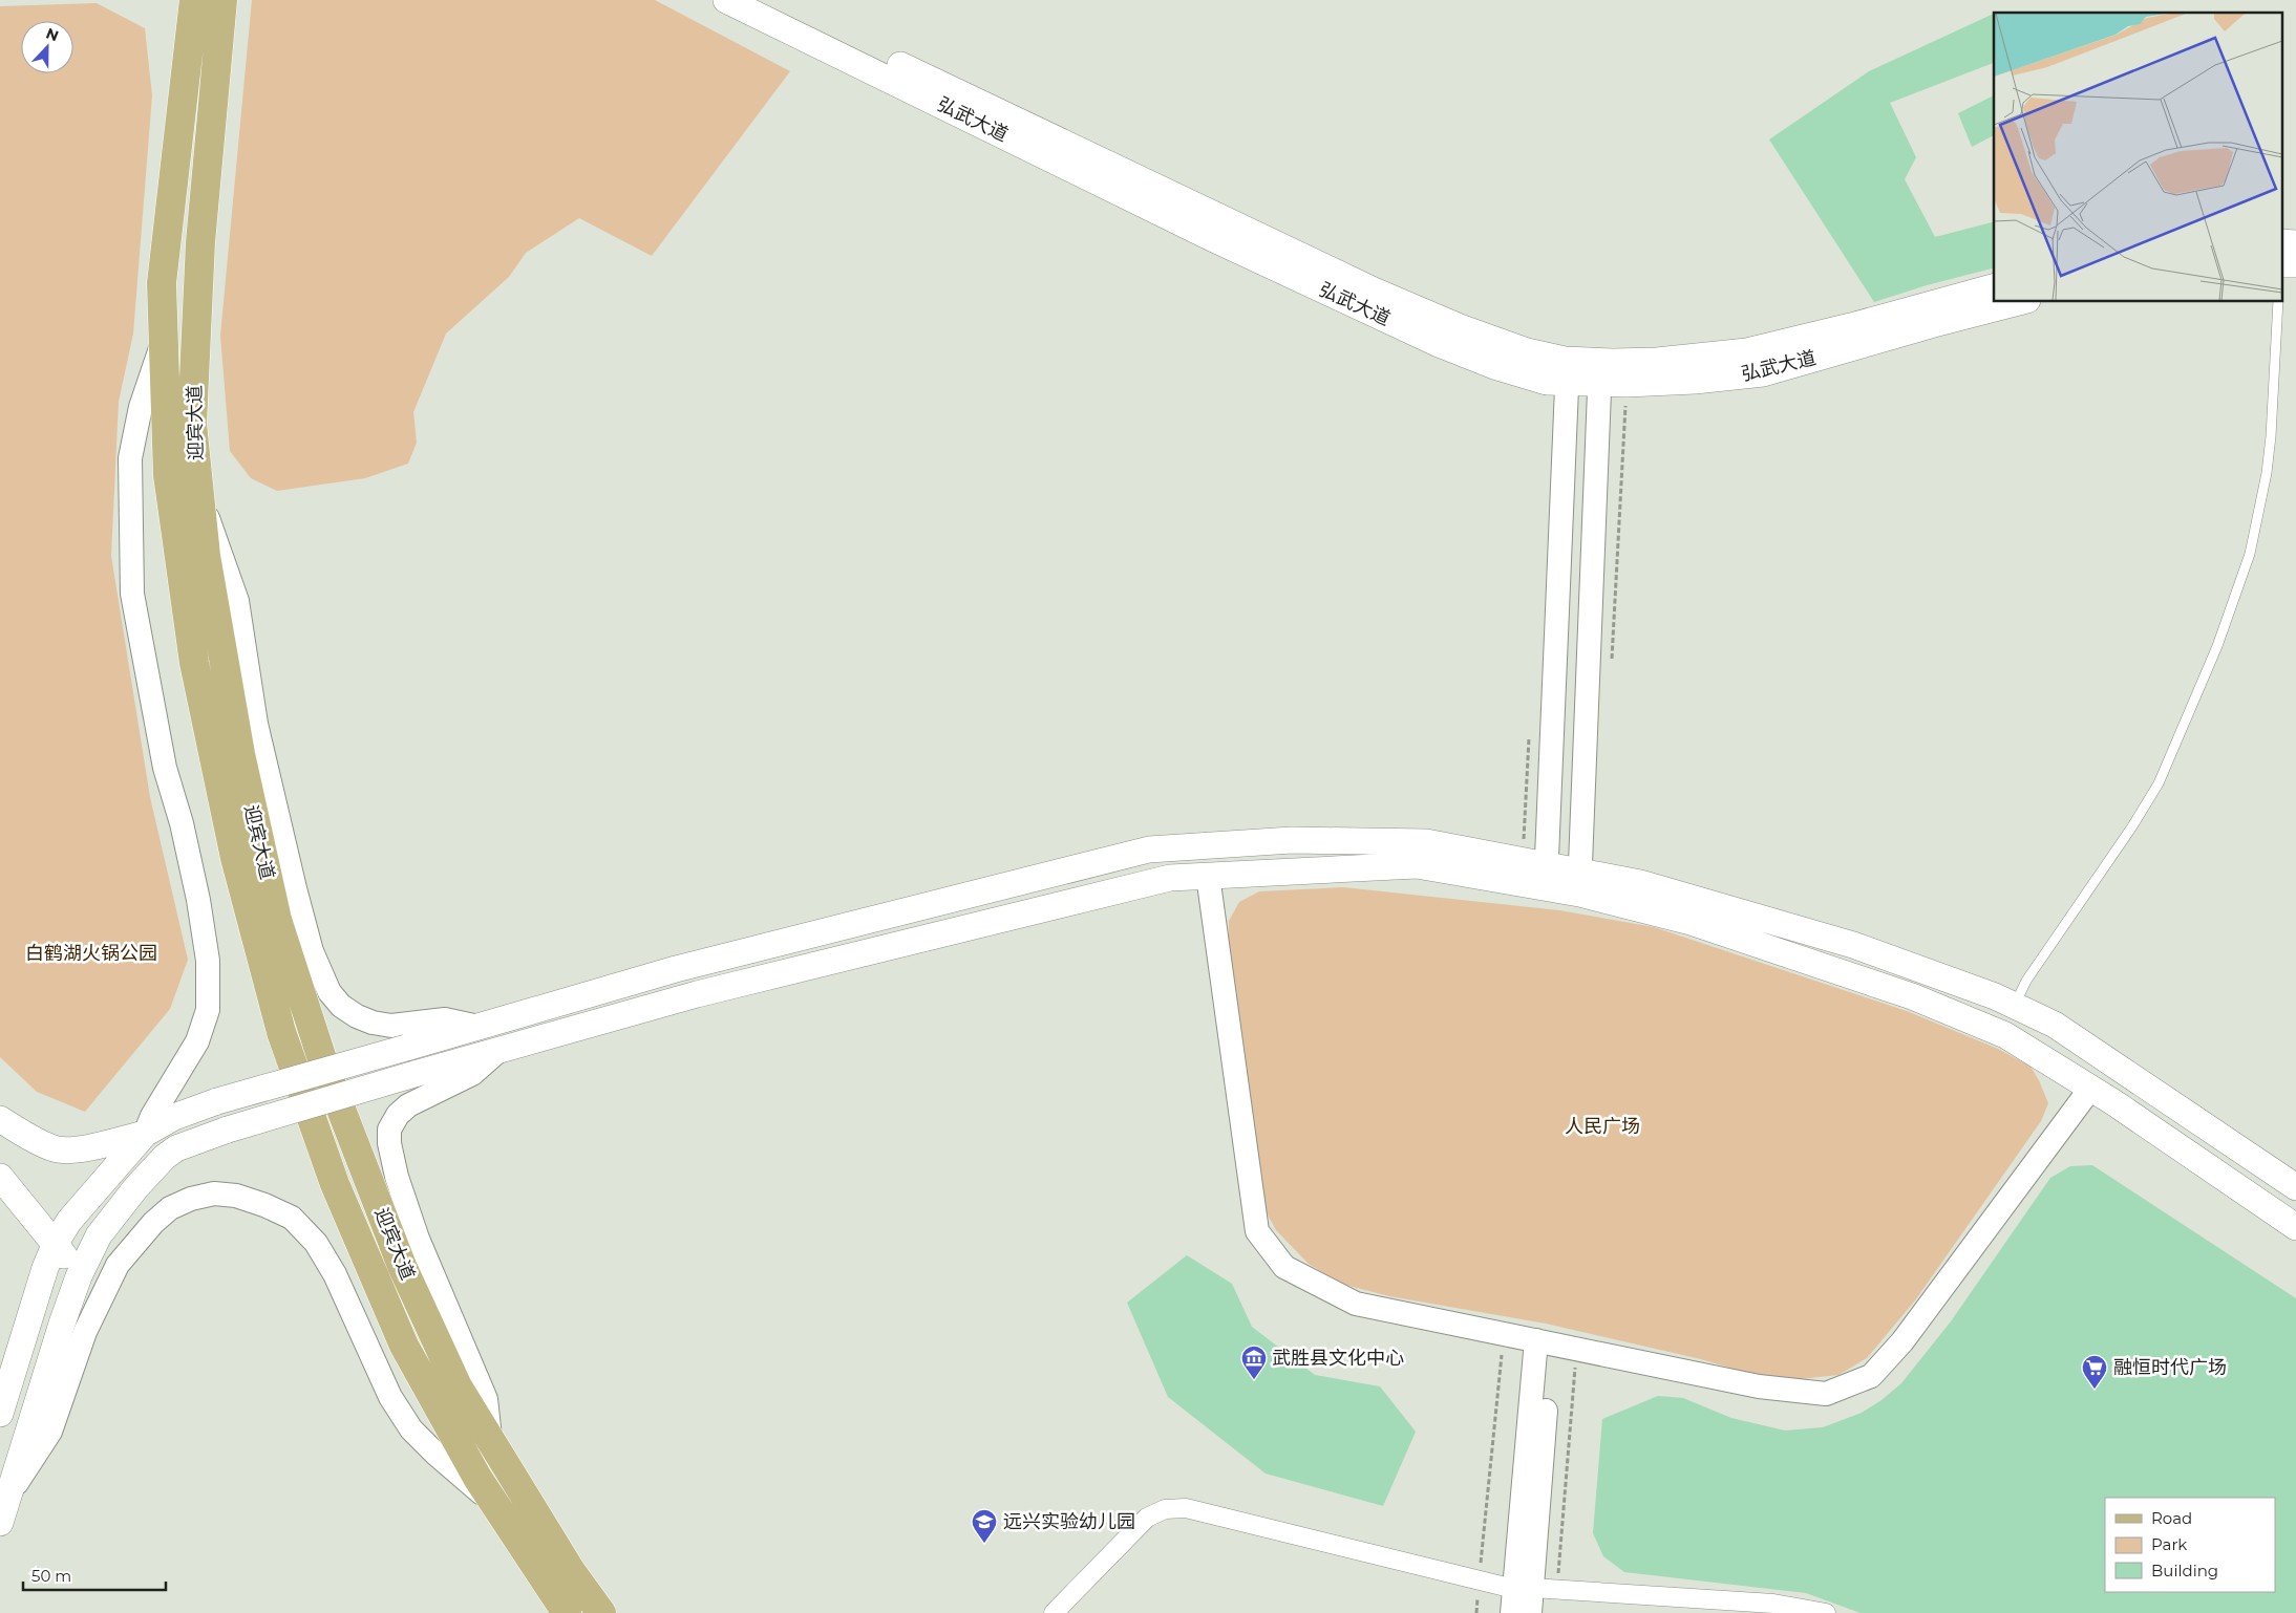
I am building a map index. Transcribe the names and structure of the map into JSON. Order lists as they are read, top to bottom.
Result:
{
  "streets": {
    "main road": ["弘武大道", "迎宾大道"]
  },
  "parks": ["白鹤湖火锅公园", "人民广场"],
  "places": {
    "museum": ["武胜县文化中心"],
    "supermarket": ["融恒时代广场"],
    "school or university": ["远兴实验幼儿园"]
  },
  "legend": ["Road", "Park", "Building"],
  "scale_bar": "50 m",
  "north": "top"
}
